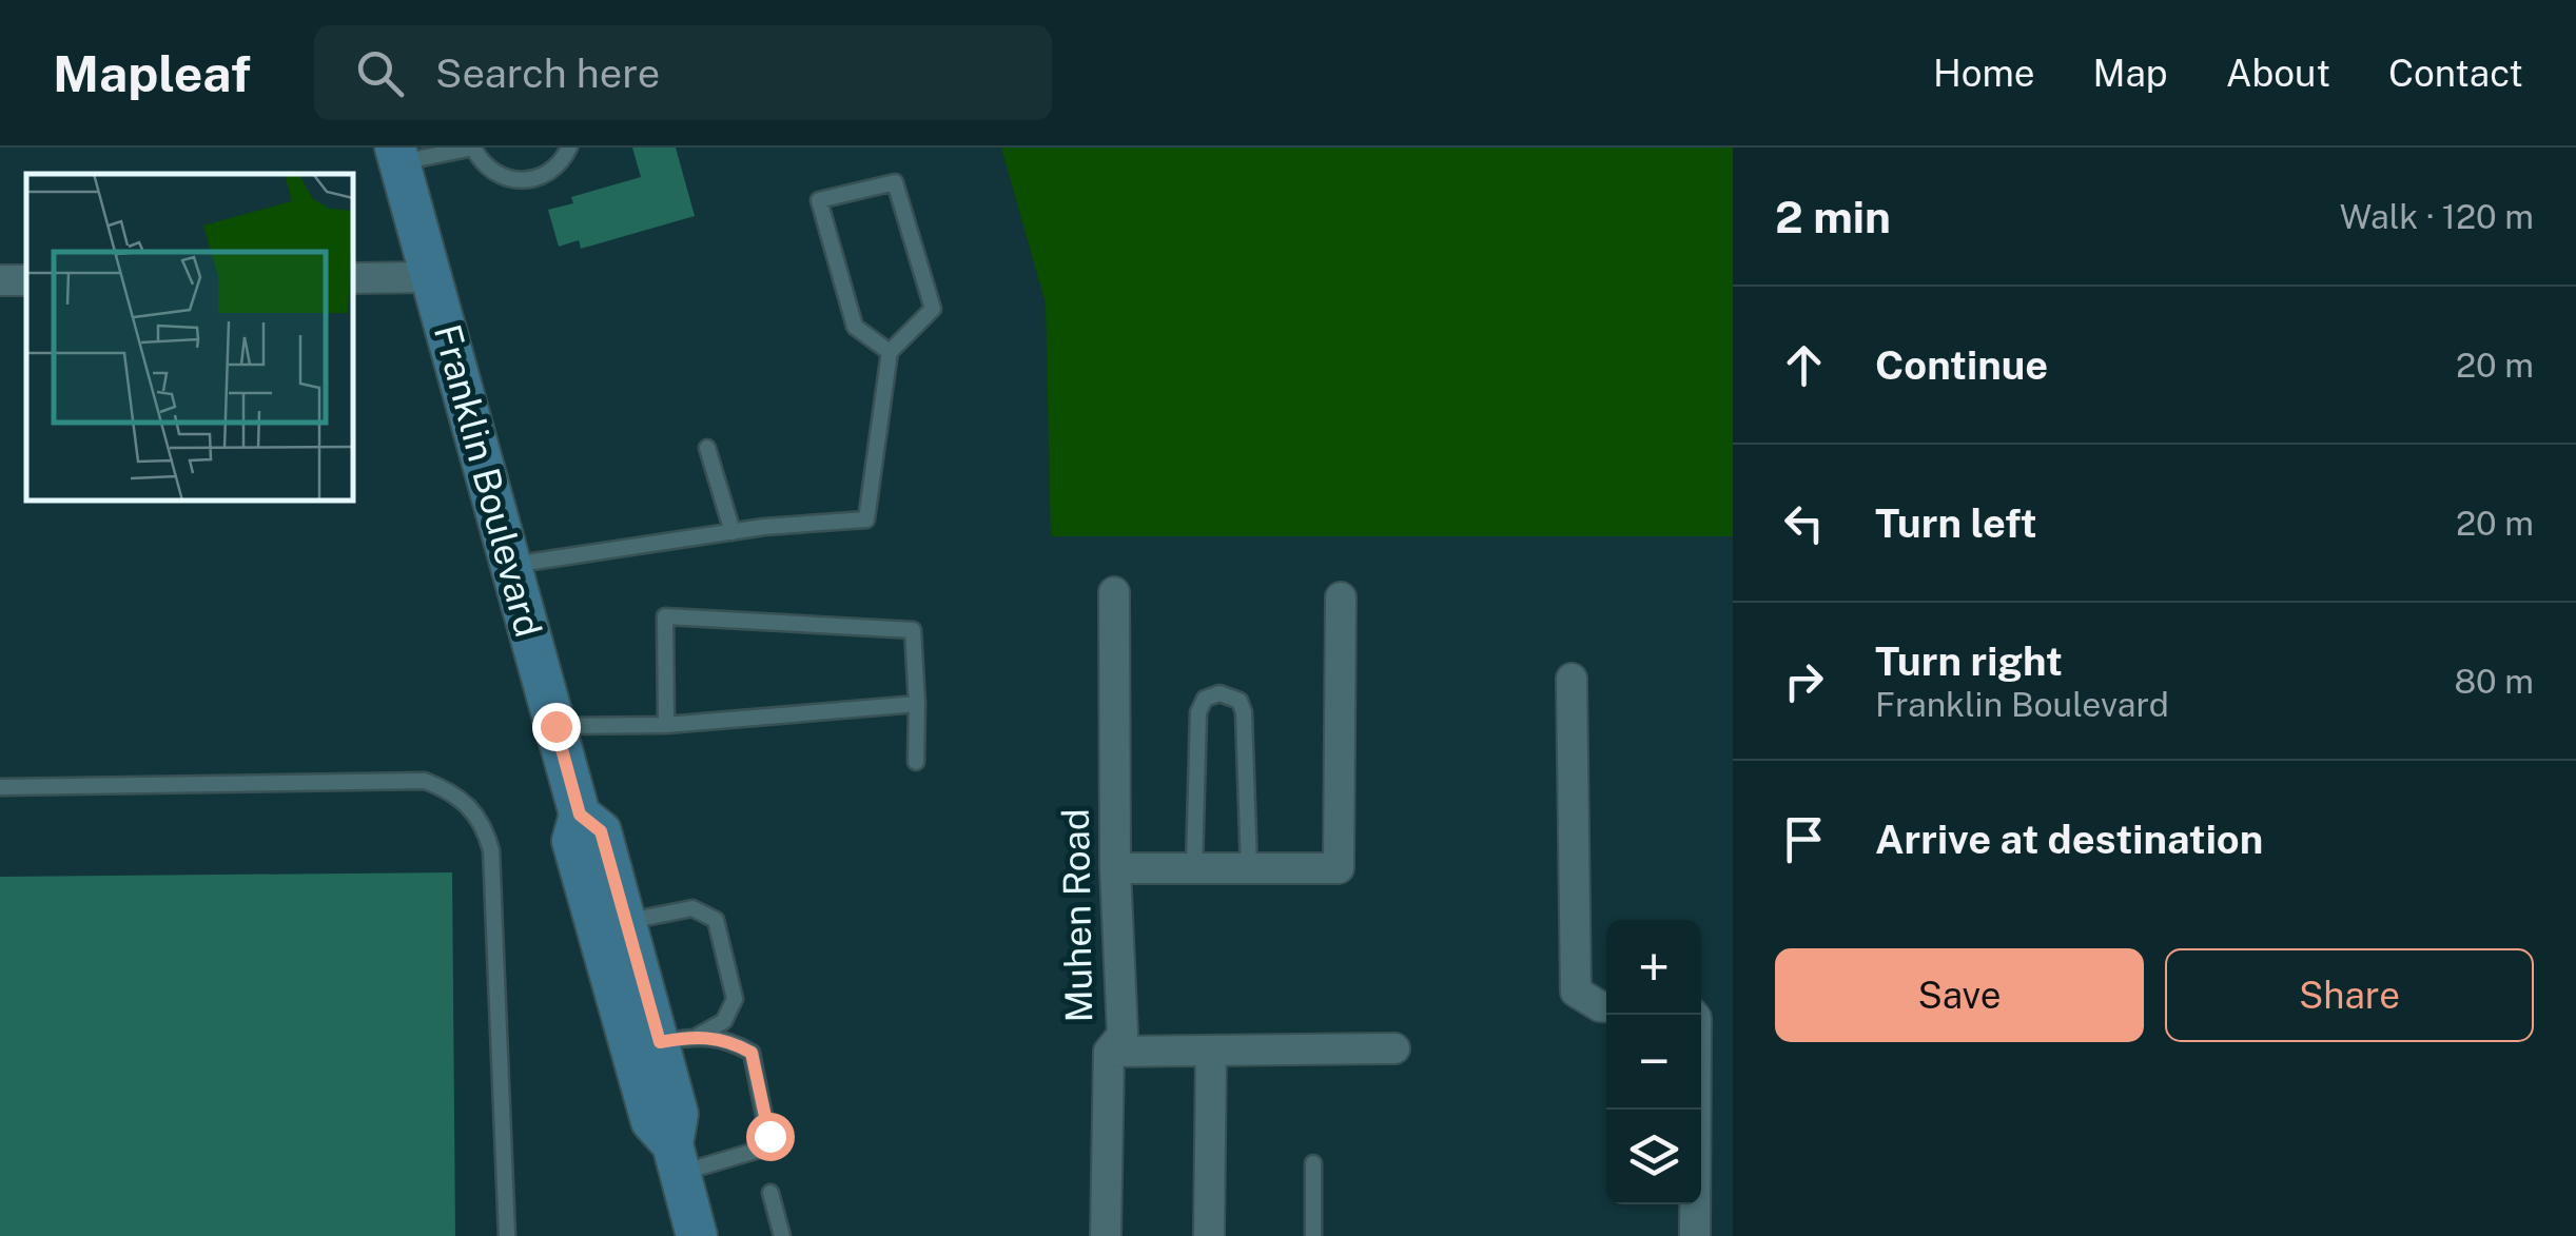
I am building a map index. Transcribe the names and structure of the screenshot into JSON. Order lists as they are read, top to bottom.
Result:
{
  "streets": {
    "main road": ["Franklin Boulevard"],
    "street": ["Muhen Road"]
  },
  "page": {
    "header": "Mapleaf",
    "search": "Search here",
    "nav": [
      "Home",
      "Map",
      "About",
      "Contact"
    ],
    "heading": ["2 min", "Walk · 120 m"],
    "list": [
      ["Continue", "20 m"],
      ["Turn left", "20 m"],
      ["Turn right", "Franklin Boulevard", "80 m"],
      "Arrive at destination"
    ],
    "buttons": ["Save", "Share"],
    "map_buttons": ["+", "−"]
  }
}
